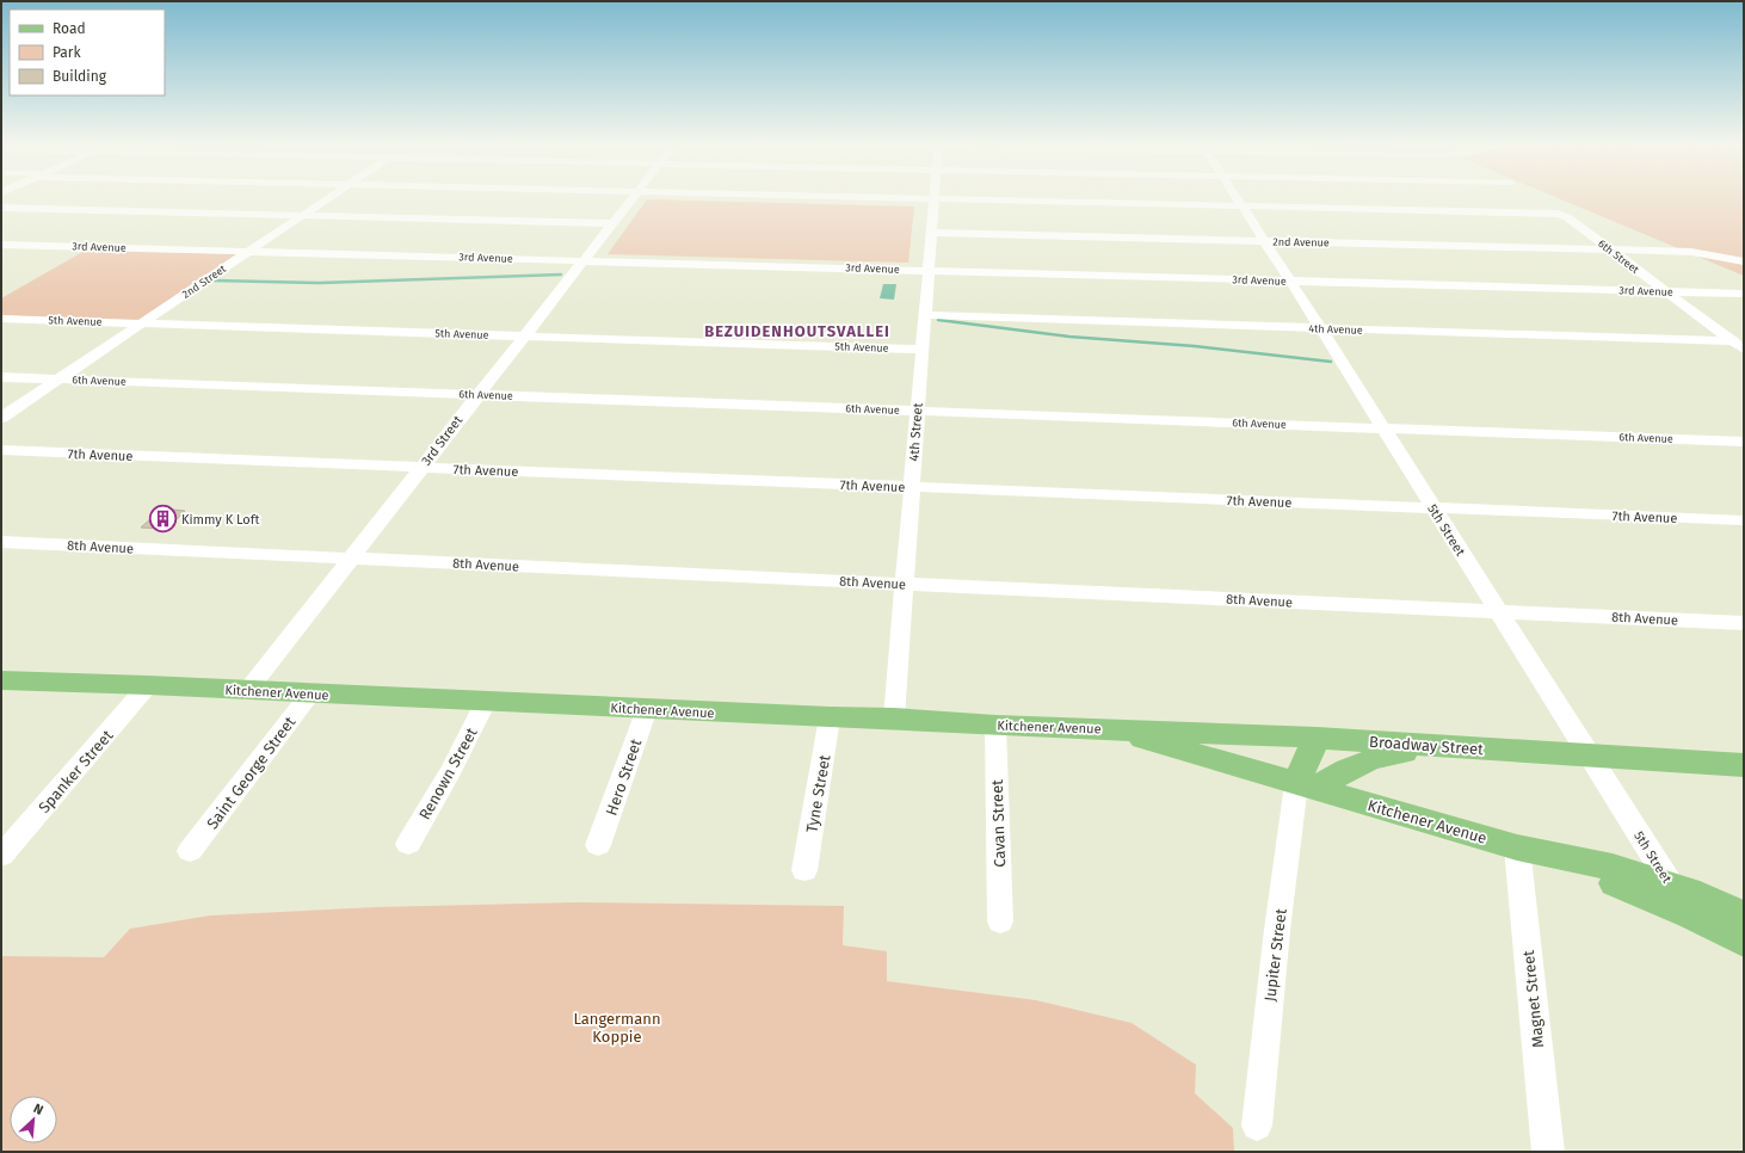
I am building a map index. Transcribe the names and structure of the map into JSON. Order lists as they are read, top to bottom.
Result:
{
  "streets": {
    "main road": ["Kitchener Avenue", "Broadway Street"],
    "street": [
      "2nd Avenue",
      "3rd Avenue",
      "6th Street",
      "2nd Street",
      "5th Avenue",
      "4th Avenue",
      "6th Avenue",
      "4th Street",
      "3rd Street",
      "7th Avenue",
      "5th Street",
      "8th Avenue",
      "Spanker Street",
      "Saint George Street",
      "Renown Street",
      "Hero Street",
      "Tyne Street",
      "Cavan Street",
      "Jupiter Street",
      "Magnet Street"
    ]
  },
  "crossings": [
    ["2nd Avenue", "6th Street"],
    ["2nd Avenue", "4th Street"],
    ["2nd Avenue", "5th Street"],
    ["3rd Avenue", "6th Street"],
    ["3rd Avenue", "2nd Street"],
    ["3rd Avenue", "4th Street"],
    ["3rd Avenue", "3rd Street"],
    ["3rd Avenue", "5th Street"],
    ["6th Street", "4th Avenue"],
    ["6th Street", "5th Street"],
    ["2nd Street", "5th Avenue"],
    ["2nd Street", "6th Avenue"],
    ["5th Avenue", "4th Street"],
    ["5th Avenue", "3rd Street"],
    ["4th Avenue", "4th Street"],
    ["4th Avenue", "5th Street"],
    ["6th Avenue", "4th Street"],
    ["6th Avenue", "3rd Street"],
    ["6th Avenue", "5th Street"],
    ["4th Street", "7th Avenue"],
    ["4th Street", "8th Avenue"],
    ["4th Street", "Kitchener Avenue"],
    ["3rd Street", "7th Avenue"],
    ["3rd Street", "8th Avenue"],
    ["3rd Street", "Kitchener Avenue"],
    ["7th Avenue", "5th Street"],
    ["5th Street", "8th Avenue"],
    ["5th Street", "Kitchener Avenue"],
    ["5th Street", "Broadway Street"],
    ["Kitchener Avenue", "Broadway Street"],
    ["Kitchener Avenue", "Spanker Street"],
    ["Kitchener Avenue", "Saint George Street"],
    ["Kitchener Avenue", "Renown Street"],
    ["Kitchener Avenue", "Hero Street"],
    ["Kitchener Avenue", "Tyne Street"],
    ["Kitchener Avenue", "Cavan Street"],
    ["Kitchener Avenue", "Jupiter Street"],
    ["Kitchener Avenue", "Magnet Street"]
  ],
  "districts": ["BEZUIDENHOUTSVALLEI"],
  "parks": ["Langermann Koppie"],
  "places": {
    "building": ["Kimmy K Loft"]
  },
  "legend": ["Road", "Park", "Building"],
  "north": "top right"
}
